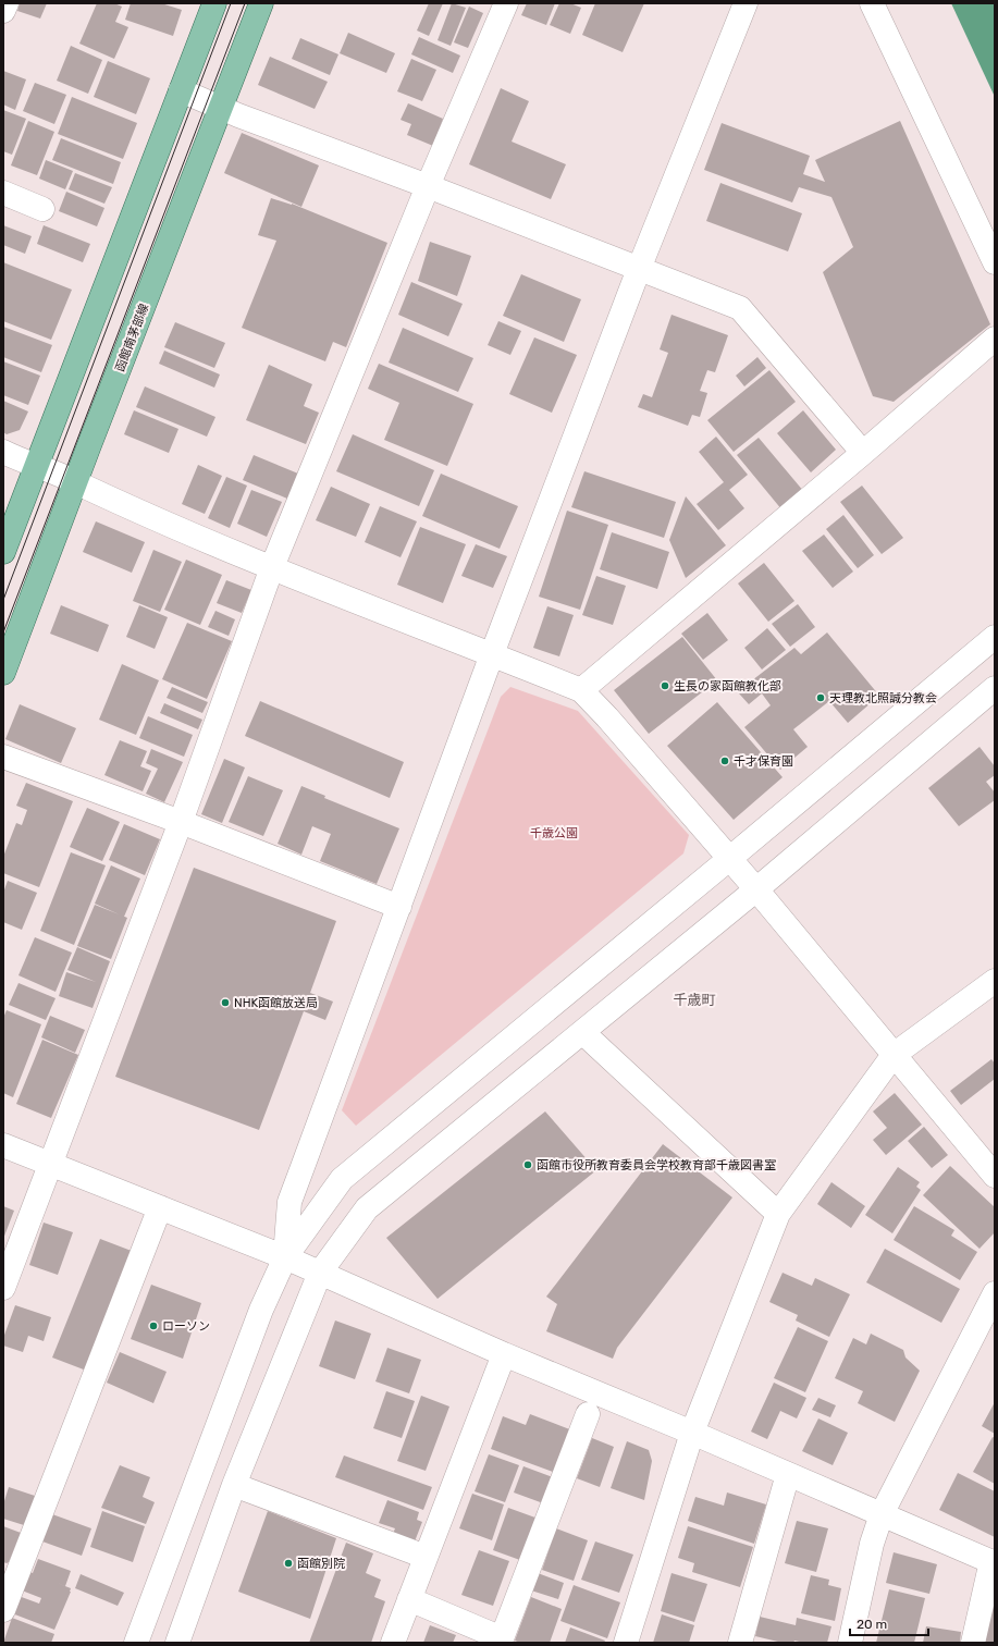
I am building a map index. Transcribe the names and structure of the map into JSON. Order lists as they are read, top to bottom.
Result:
{
  "streets": {
    "main road": ["函館南茅部線"]
  },
  "districts": ["千歳町"],
  "parks": ["千歳公園"],
  "places": [
    "生長の家函館教化部",
    "天理教北照誠分教会",
    "千才保育園",
    "NHK函館放送局",
    "函館市役所教育委員会学校教育部千歳図書室",
    "ローソン",
    "函館別院"
  ],
  "scale_bar": "20 m"
}
